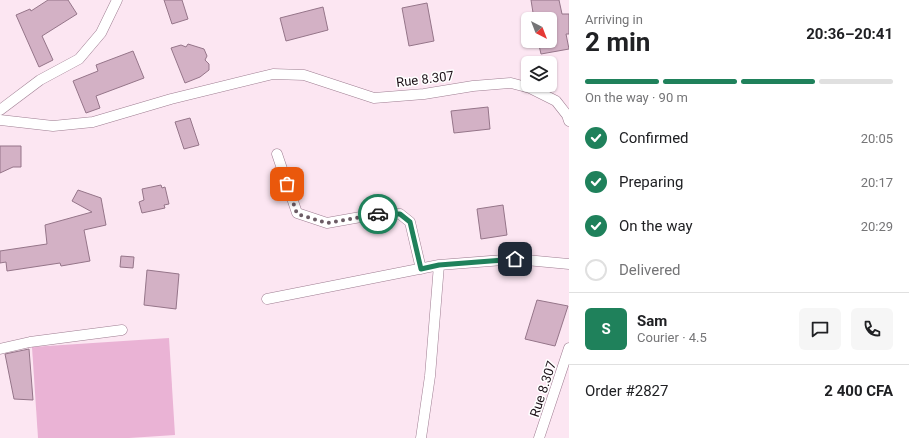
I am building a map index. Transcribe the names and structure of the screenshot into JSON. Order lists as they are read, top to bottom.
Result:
{
  "streets": {
    "street": ["Rue 8.307"]
  },
  "north": "bottom right",
  "page": {
    "heading": ["2 min", "Arriving in", "20:36–20:41"],
    "panel": [
      "Sam",
      "Courier · 4.5",
      "Order #2827",
      "2 400 CFA"
    ],
    "bar": "On the way · 90 m",
    "list": [
      ["Confirmed", "20:05"],
      ["Preparing", "20:17"],
      ["On the way", "20:29"],
      "Delivered"
    ],
    "round": "S"
  }
}
